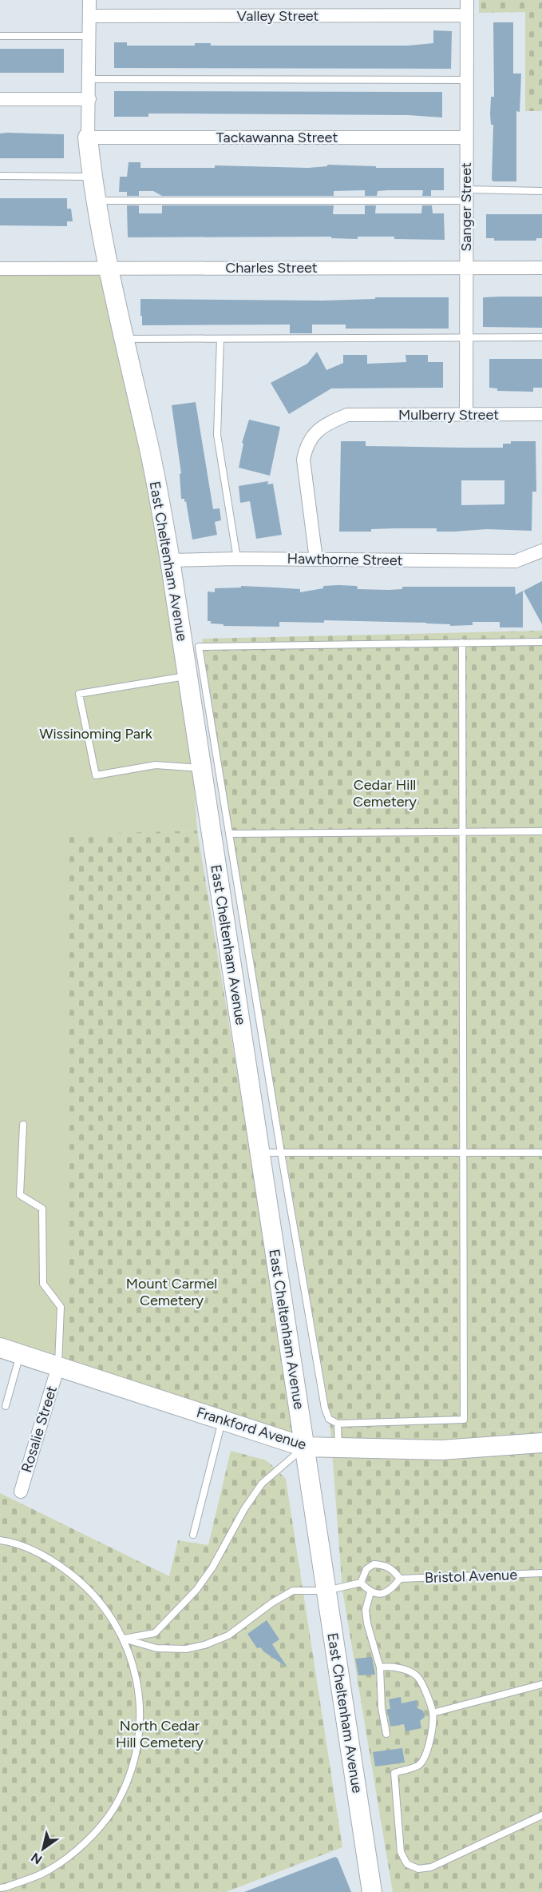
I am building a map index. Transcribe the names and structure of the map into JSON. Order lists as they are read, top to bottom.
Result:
{
  "streets": {
    "street": [
      "Valley Street",
      "Tackawanna Street",
      "Sanger Street",
      "Charles Street",
      "Mulberry Street",
      "Hawthorne Street",
      "East Cheltenham Avenue",
      "Frankford Avenue",
      "Rosalie Street"
    ],
    "lane": ["Bristol Avenue"]
  },
  "crossings": [
    ["Valley Street", "Sanger Street"],
    ["Valley Street", "East Cheltenham Avenue"],
    ["Tackawanna Street", "Sanger Street"],
    ["Tackawanna Street", "East Cheltenham Avenue"],
    ["Sanger Street", "Charles Street"],
    ["Sanger Street", "Mulberry Street"],
    ["Charles Street", "East Cheltenham Avenue"],
    ["Mulberry Street", "Hawthorne Street"],
    ["Hawthorne Street", "East Cheltenham Avenue"],
    ["East Cheltenham Avenue", "Frankford Avenue"],
    ["Frankford Avenue", "Rosalie Street"]
  ],
  "parks": [
    "Wissinoming Park",
    "Cedar Hill Cemetery",
    "Mount Carmel Cemetery",
    "North Cedar Hill Cemetery"
  ],
  "north": "bottom left"
}
